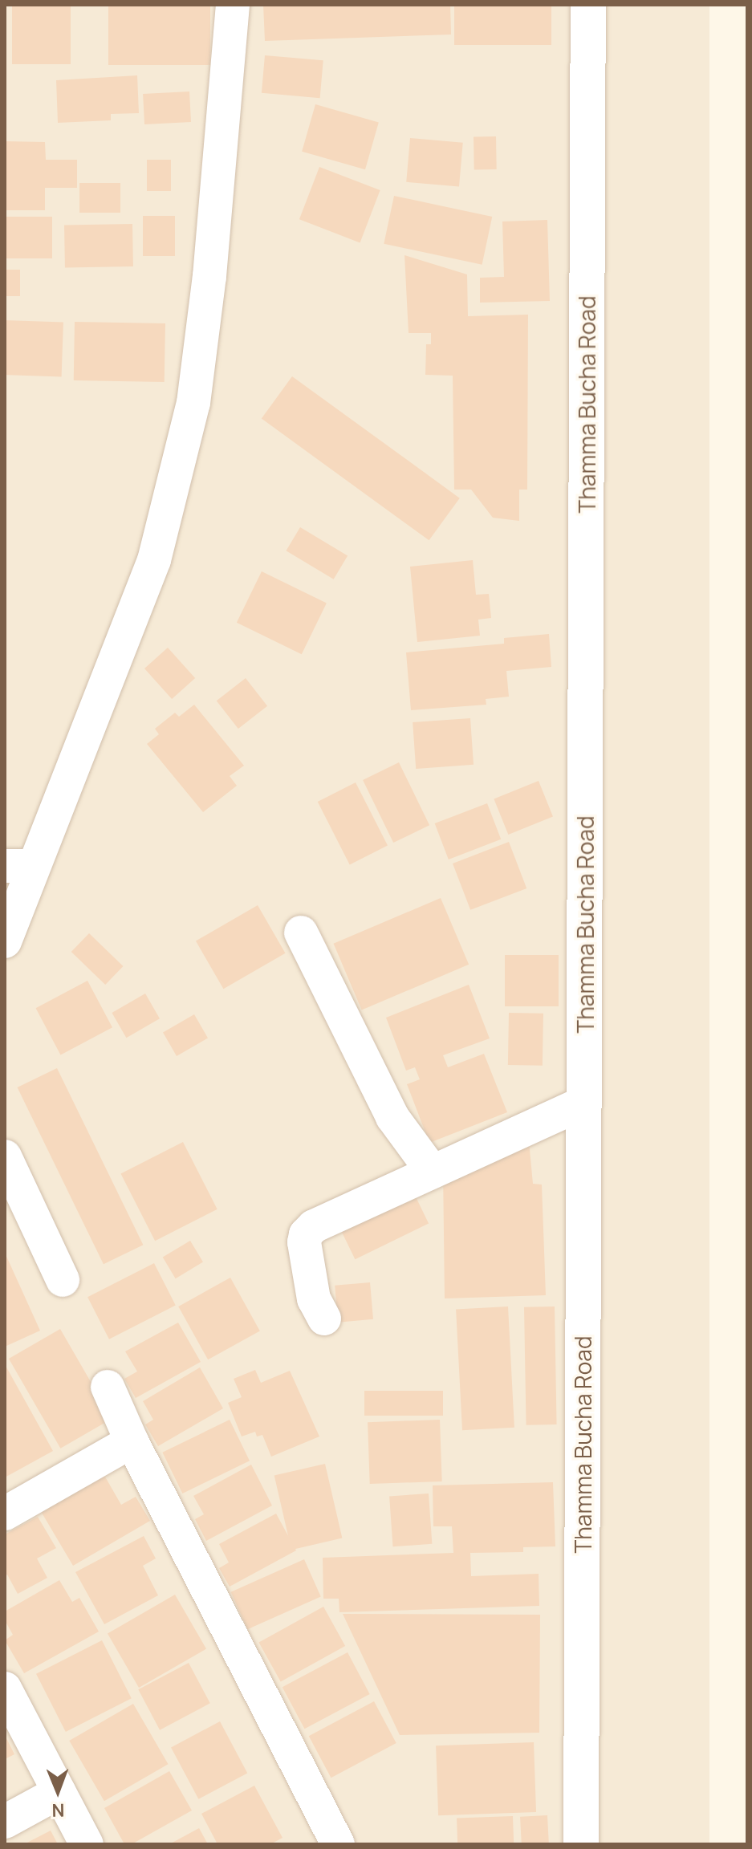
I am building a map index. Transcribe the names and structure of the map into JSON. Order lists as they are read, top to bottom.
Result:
{
  "streets": {
    "main road": ["Thamma Bucha Road"]
  },
  "north": "bottom"
}
